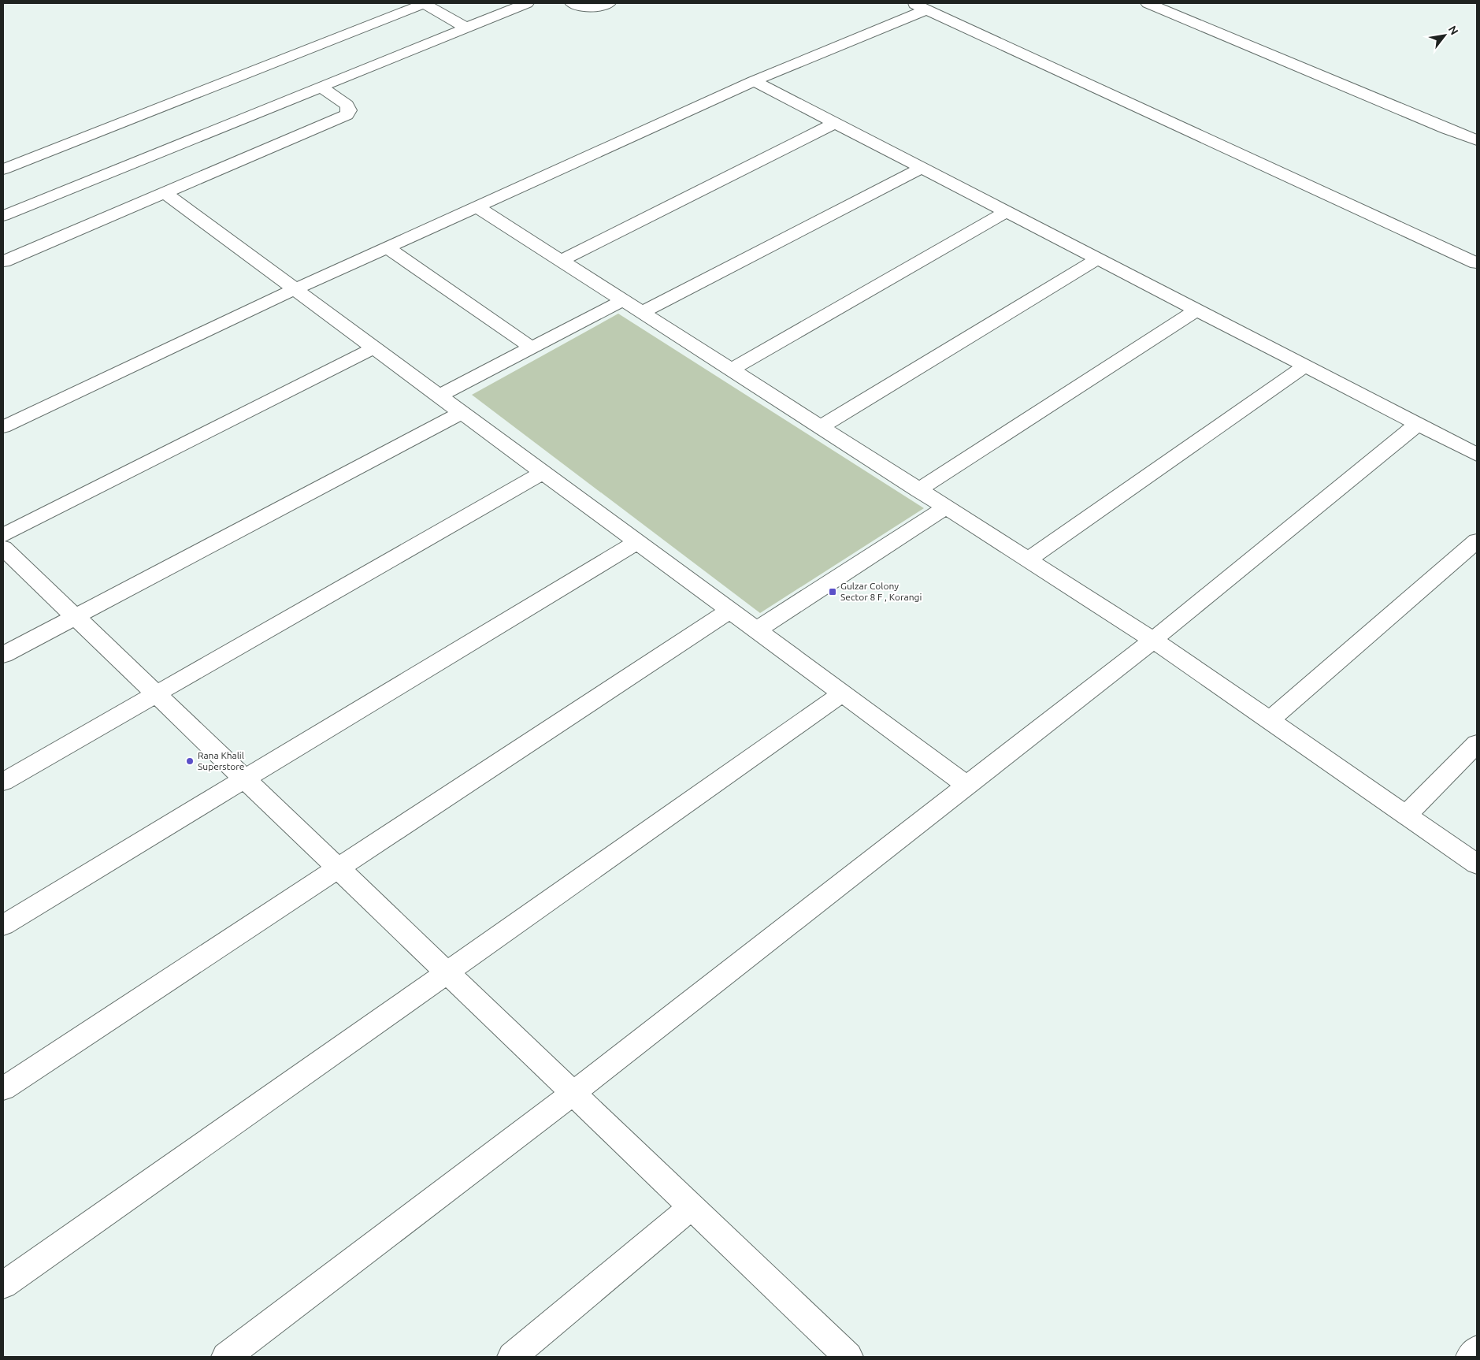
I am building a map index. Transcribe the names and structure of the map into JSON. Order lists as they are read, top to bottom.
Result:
{
  "places": {
    "transit": ["Gulzar Colony Sector 8 F , Korangi"],
    "other": ["Rana Khalil Superstore"]
  },
  "north": "top right"
}
